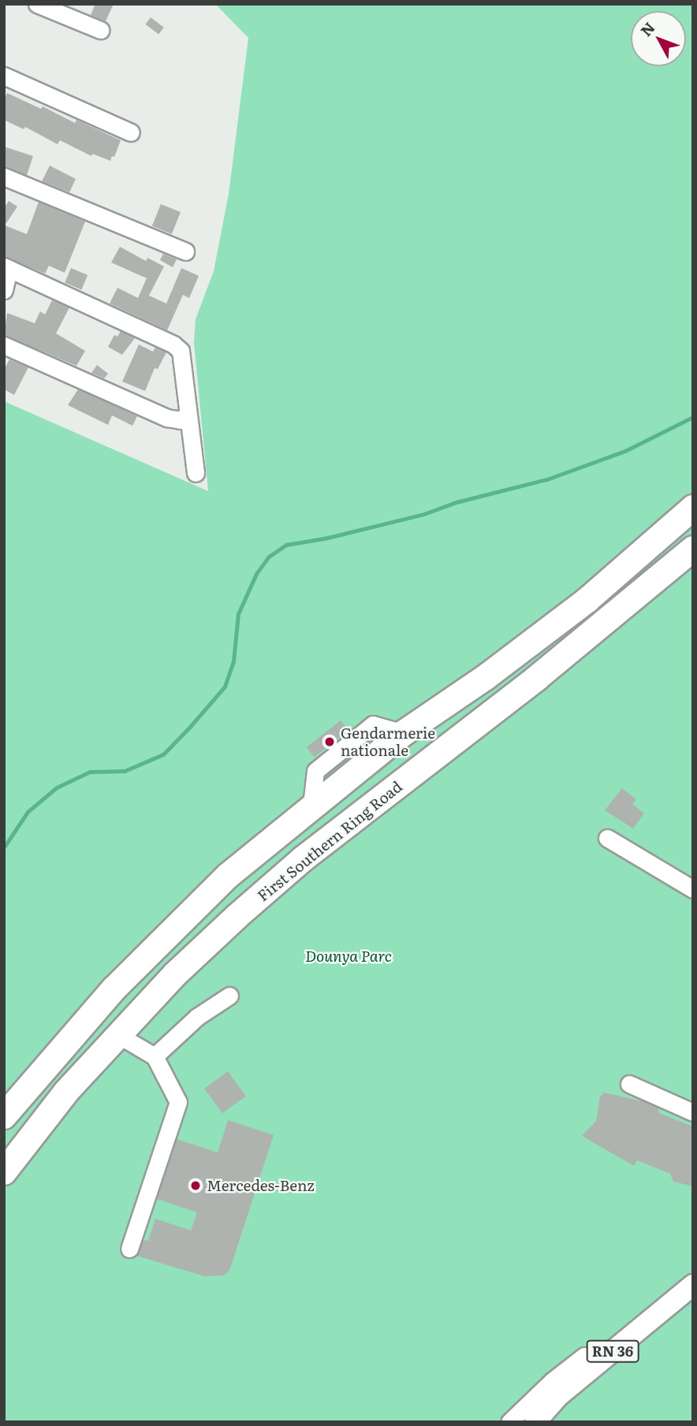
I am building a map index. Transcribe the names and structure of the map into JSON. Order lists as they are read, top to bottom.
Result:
{
  "streets": {
    "highway": ["First Southern Ring Road"],
    "main road": ["RN 36"]
  },
  "parks": ["Dounya Parc"],
  "places": ["Gendarmerie nationale", "Mercedes-Benz"],
  "north": "top left"
}
